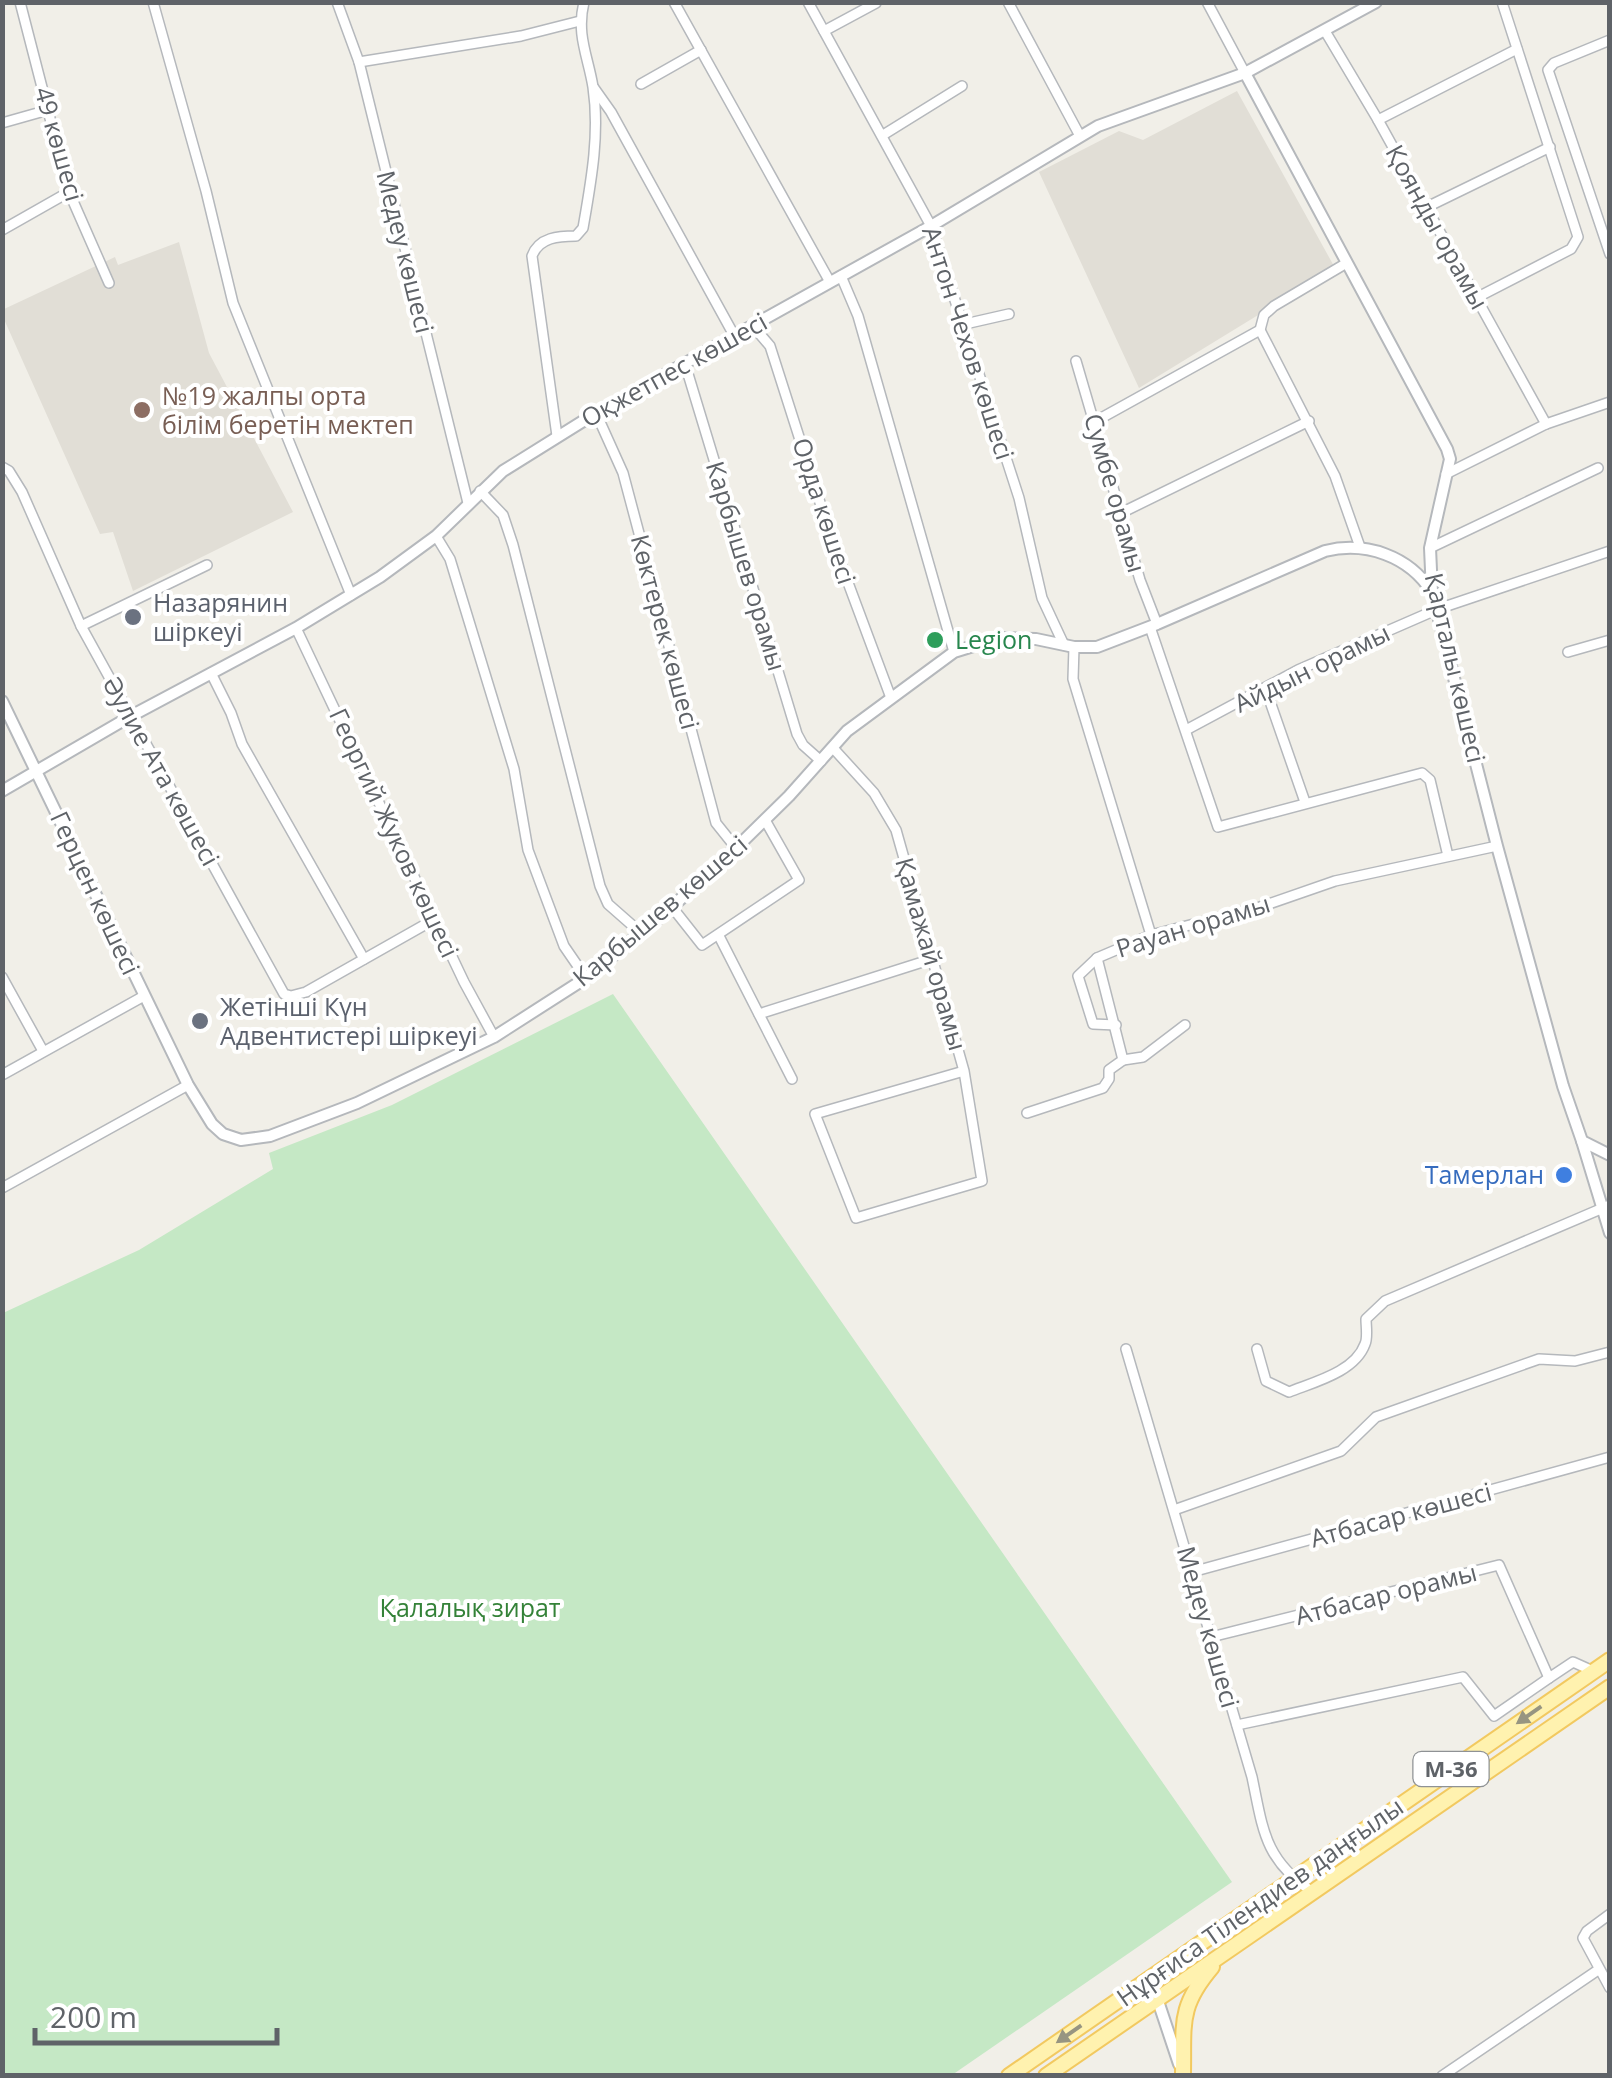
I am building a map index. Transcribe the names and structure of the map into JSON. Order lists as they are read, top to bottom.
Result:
{
  "streets": {
    "main road": ["M-36", "Нұрғиса Тілендиев даңғылы"],
    "street": [
      "49 көшесі",
      "Қоянды орамы",
      "Медеу көшесі",
      "Антон Чехов көшесі",
      "Оқжетпес көшесі",
      "Сумбе орамы",
      "Орда көшесі",
      "Карбышев орамы",
      "Көктерек көшесі",
      "Айдын орамы",
      "Қарталы көшесі",
      "Әулие Ата көшесі",
      "Георгий Жуков көшесі",
      "Герцен көшесі",
      "Карбышев көшесі",
      "Рауан орамы",
      "Қамажай орамы",
      "Атбасар көшесі",
      "Атбасар орамы"
    ]
  },
  "crossings": [
    ["Қоянды орамы", "Оқжетпес көшесі"],
    ["Медеу көшесі", "Оқжетпес көшесі"],
    ["Медеу көшесі", "Атбасар көшесі"],
    ["Медеу көшесі", "Атбасар орамы"],
    ["Медеу көшесі", "Нұрғиса Тілендиев даңғылы"],
    ["Антон Чехов көшесі", "Оқжетпес көшесі"],
    ["Антон Чехов көшесі", "Карбышев көшесі"],
    ["Антон Чехов көшесі", "Рауан орамы"],
    ["Оқжетпес көшесі", "Орда көшесі"],
    ["Оқжетпес көшесі", "Карбышев орамы"],
    ["Оқжетпес көшесі", "Көктерек көшесі"],
    ["Оқжетпес көшесі", "Қарталы көшесі"],
    ["Оқжетпес көшесі", "Әулие Ата көшесі"],
    ["Оқжетпес көшесі", "Георгий Жуков көшесі"],
    ["Оқжетпес көшесі", "Герцен көшесі"],
    ["Сумбе орамы", "Айдын орамы"],
    ["Сумбе орамы", "Карбышев көшесі"],
    ["Орда көшесі", "Карбышев көшесі"],
    ["Карбышев орамы", "Карбышев көшесі"],
    ["Көктерек көшесі", "Карбышев көшесі"],
    ["Айдын орамы", "Қарталы көшесі"],
    ["Қарталы көшесі", "Рауан орамы"],
    ["Әулие Ата көшесі", "Георгий Жуков көшесі"],
    ["Георгий Жуков көшесі", "Карбышев көшесі"],
    ["Герцен көшесі", "Карбышев көшесі"],
    ["Карбышев көшесі", "Қамажай орамы"]
  ],
  "parks": ["Қалалық зират"],
  "places": [
    "№19 жалпы орта білім беретін мектеп",
    "Назарянин шіркеуі",
    "Legion",
    "Жетінші Күн Адвентистері шіркеуі",
    "Тамерлан"
  ],
  "scale_bar": "200 m"
}
